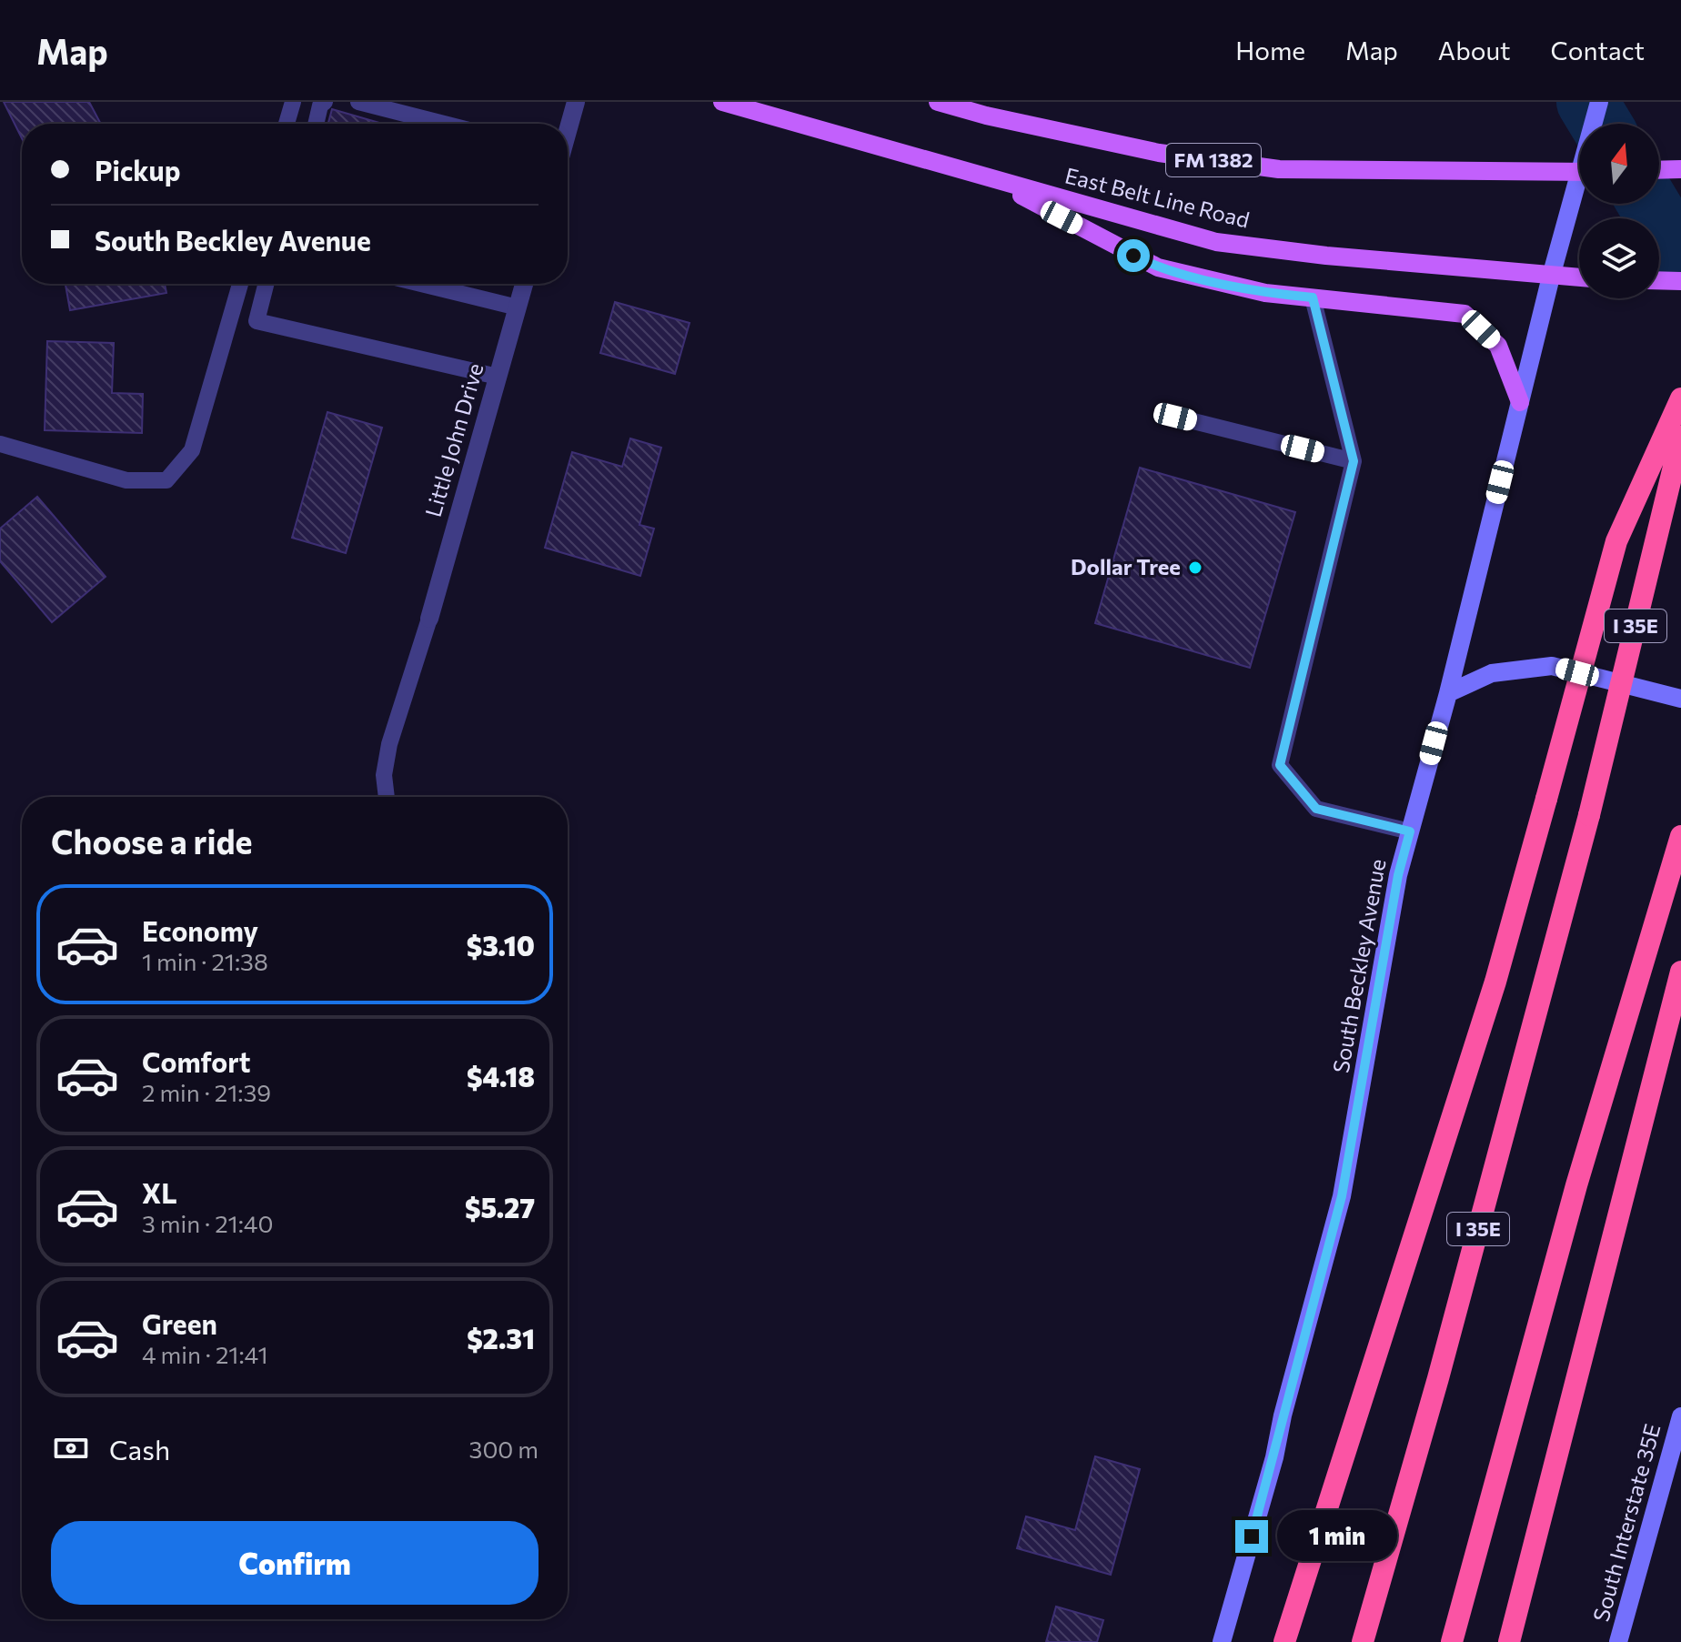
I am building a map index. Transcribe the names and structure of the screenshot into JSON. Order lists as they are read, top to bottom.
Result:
{
  "streets": {
    "highway": ["I 35E"],
    "main road": [
      "FM 1382",
      "East Belt Line Road",
      "South Beckley Avenue",
      "South Interstate 35E"
    ],
    "street": ["Little John Drive"]
  },
  "crossings": [
    ["East Belt Line Road", "South Beckley Avenue"]
  ],
  "places": ["Dollar Tree"],
  "north": "top",
  "page": {
    "header": "Map",
    "nav": [
      "Home",
      "Map",
      "About",
      "Contact"
    ],
    "banner": ["Pickup", "South Beckley Avenue"],
    "heading": "Choose a ride",
    "list": [
      {
        "name": "Economy",
        "note": "1 min · 21:38",
        "value": "$3.10"
      },
      {
        "name": "Comfort",
        "note": "2 min · 21:39",
        "value": "$4.18"
      },
      {
        "name": "XL",
        "note": "3 min · 21:40",
        "value": "$5.27"
      },
      {
        "name": "Green",
        "note": "4 min · 21:41",
        "value": "$2.31"
      }
    ],
    "pay": ["Cash", "300 m"],
    "buttons": "Confirm",
    "bubble": "1 min"
  }
}
